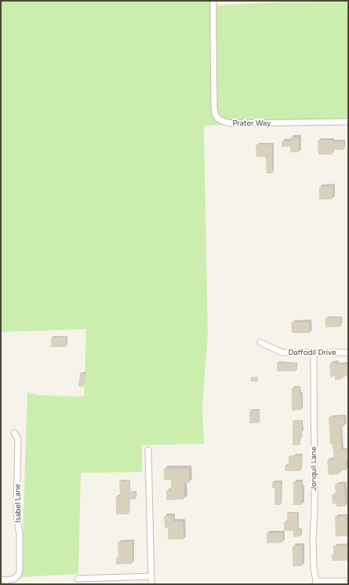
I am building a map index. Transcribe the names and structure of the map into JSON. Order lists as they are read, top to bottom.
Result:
{
  "streets": {
    "street": [
      "Prater Way",
      "Daffodil Drive",
      "Jonquil Lane",
      "Isabel Lane"
    ]
  },
  "crossings": [
    ["Daffodil Drive", "Jonquil Lane"]
  ]
}
